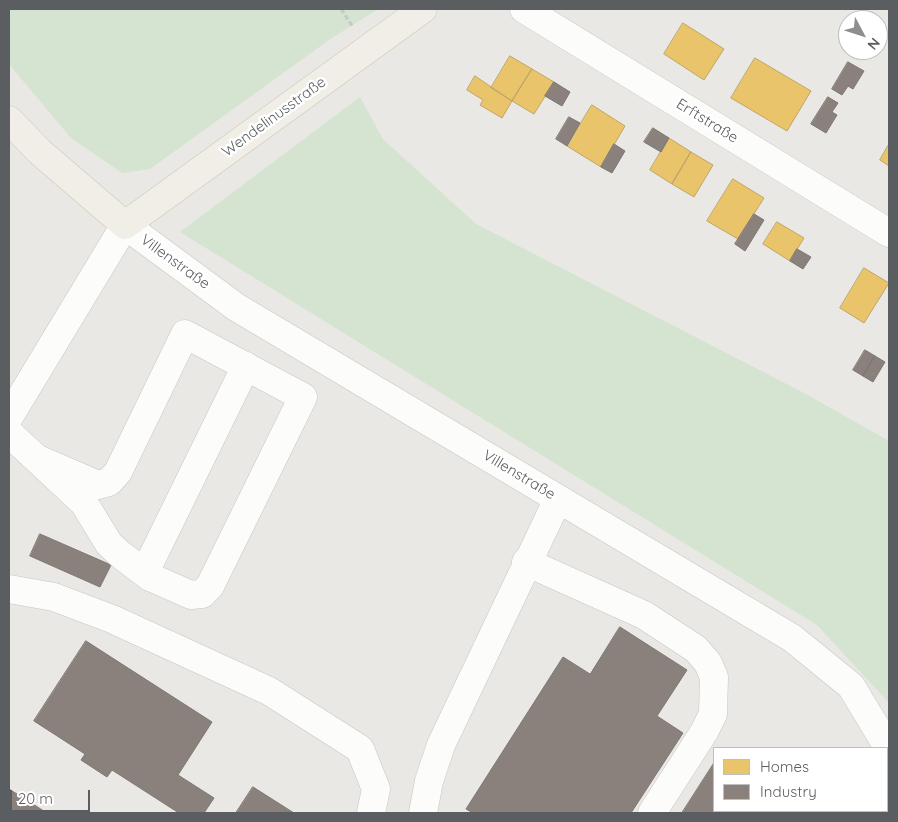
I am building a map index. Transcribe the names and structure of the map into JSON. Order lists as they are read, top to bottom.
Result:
{
  "streets": {
    "main road": ["Wendelinusstraße", "Villenstraße"],
    "street": ["Erftstraße"]
  },
  "crossings": [
    ["Wendelinusstraße", "Villenstraße"]
  ],
  "legend": ["Homes", "Industry"],
  "scale_bar": "20 m",
  "north": "bottom right"
}
